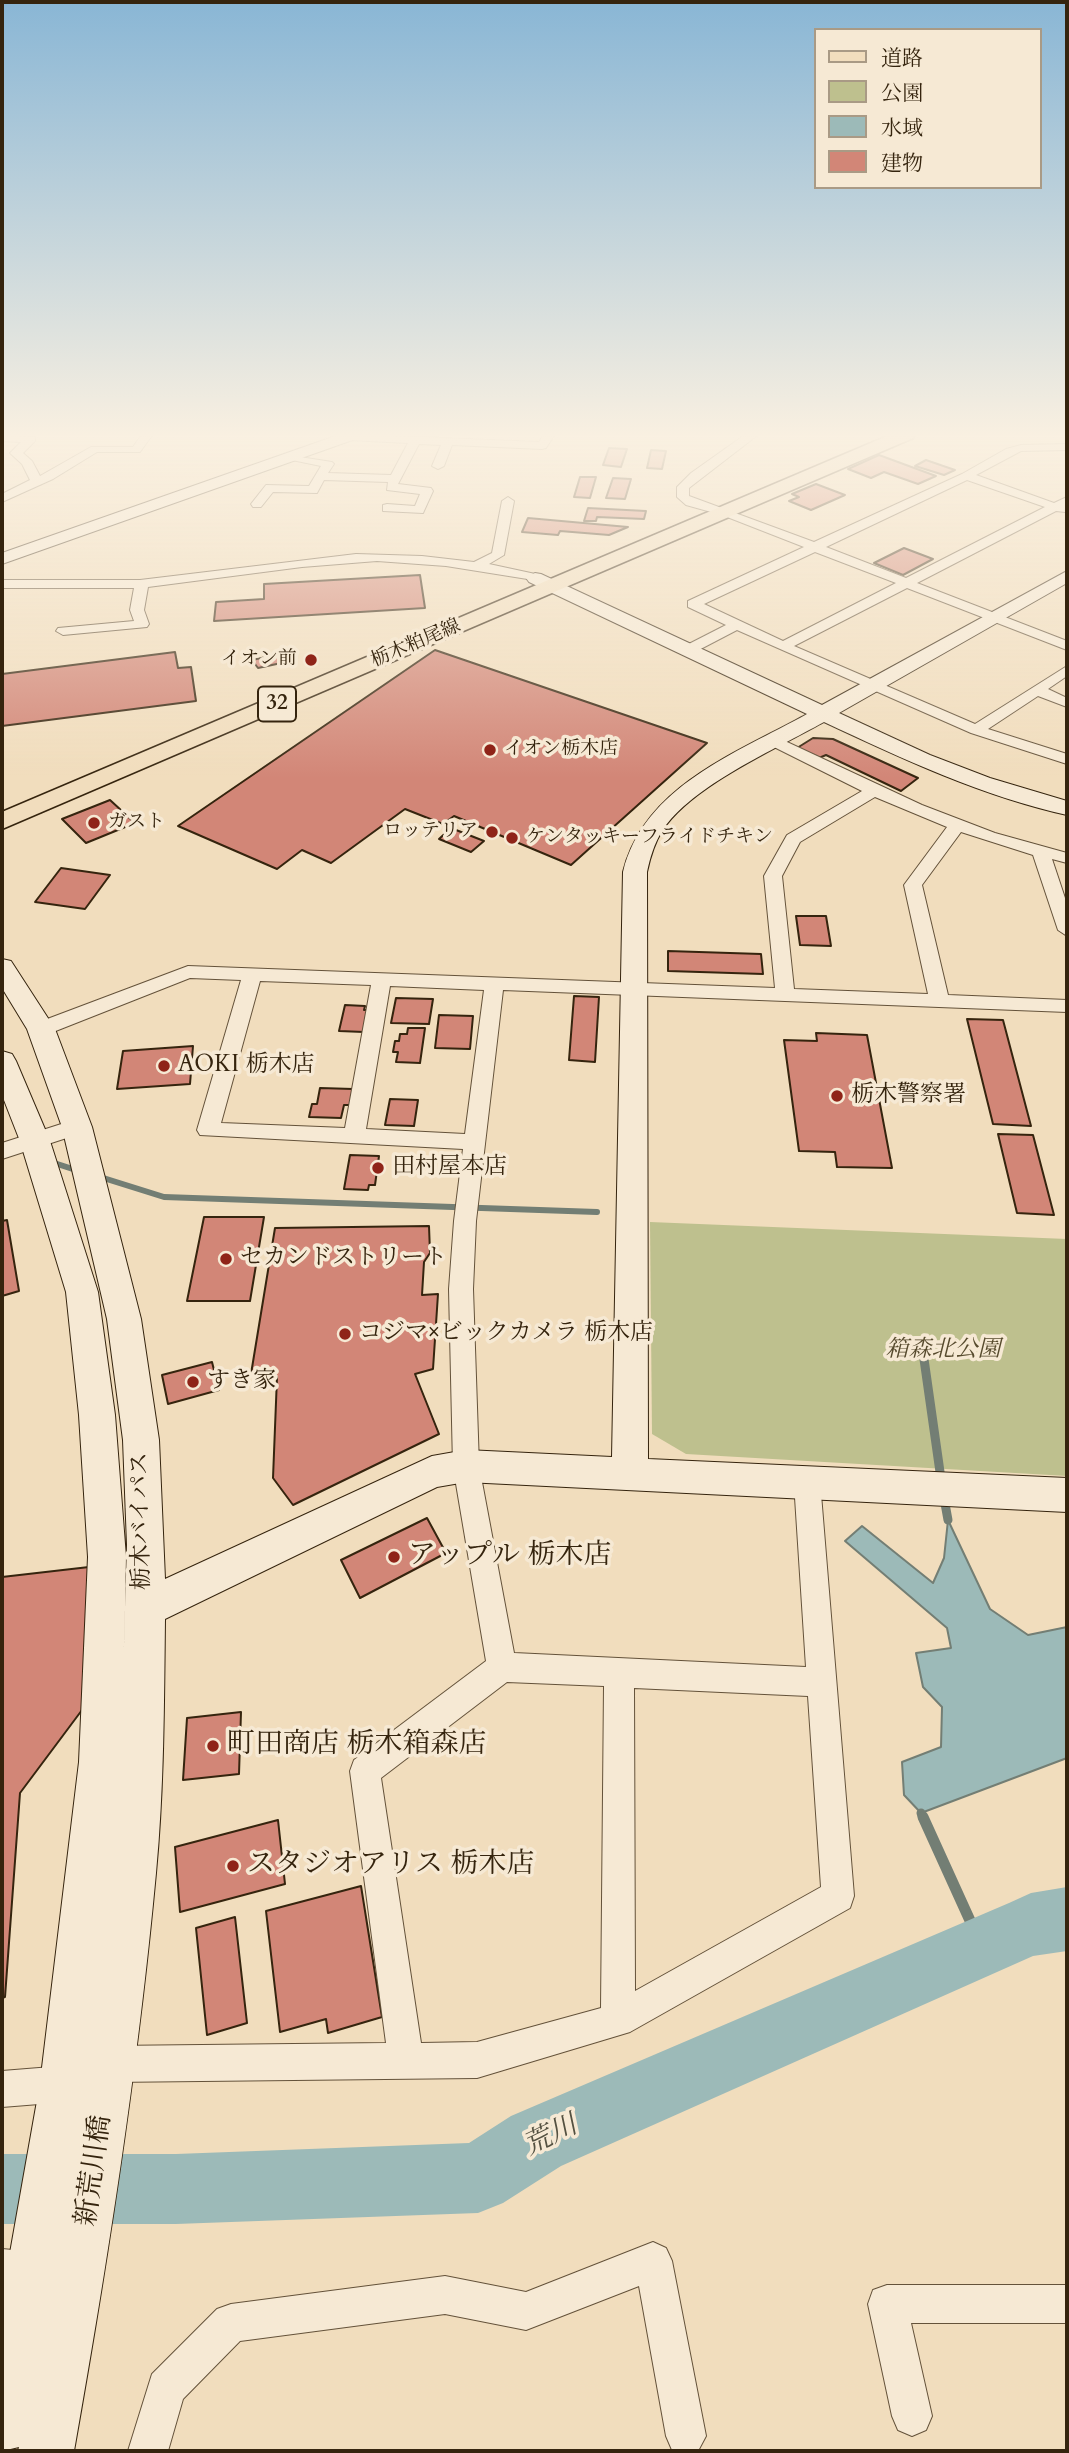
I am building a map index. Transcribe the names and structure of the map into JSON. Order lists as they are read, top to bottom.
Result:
{
  "streets": {
    "main road": ["栃木粕尾線", "32"],
    "street": ["栃木バイパス", "新荒川橋"]
  },
  "crossings": [
    ["栃木バイパス", "新荒川橋"]
  ],
  "water": ["荒川"],
  "parks": ["箱森北公園"],
  "places": [
    "イオン前",
    "イオン栃木店",
    "ガスト",
    "ロッテリア",
    "ケンタッキーフライドチキン",
    "AOKI 栃木店",
    "栃木警察署",
    "田村屋本店",
    "セカンドストリート",
    "コジマ×ビックカメラ 栃木店",
    "すき家",
    "アップル 栃木店",
    "町田商店 栃木箱森店",
    "スタジオアリス 栃木店"
  ],
  "legend": [
    "道路",
    "公園",
    "水域",
    "建物"
  ]
}
